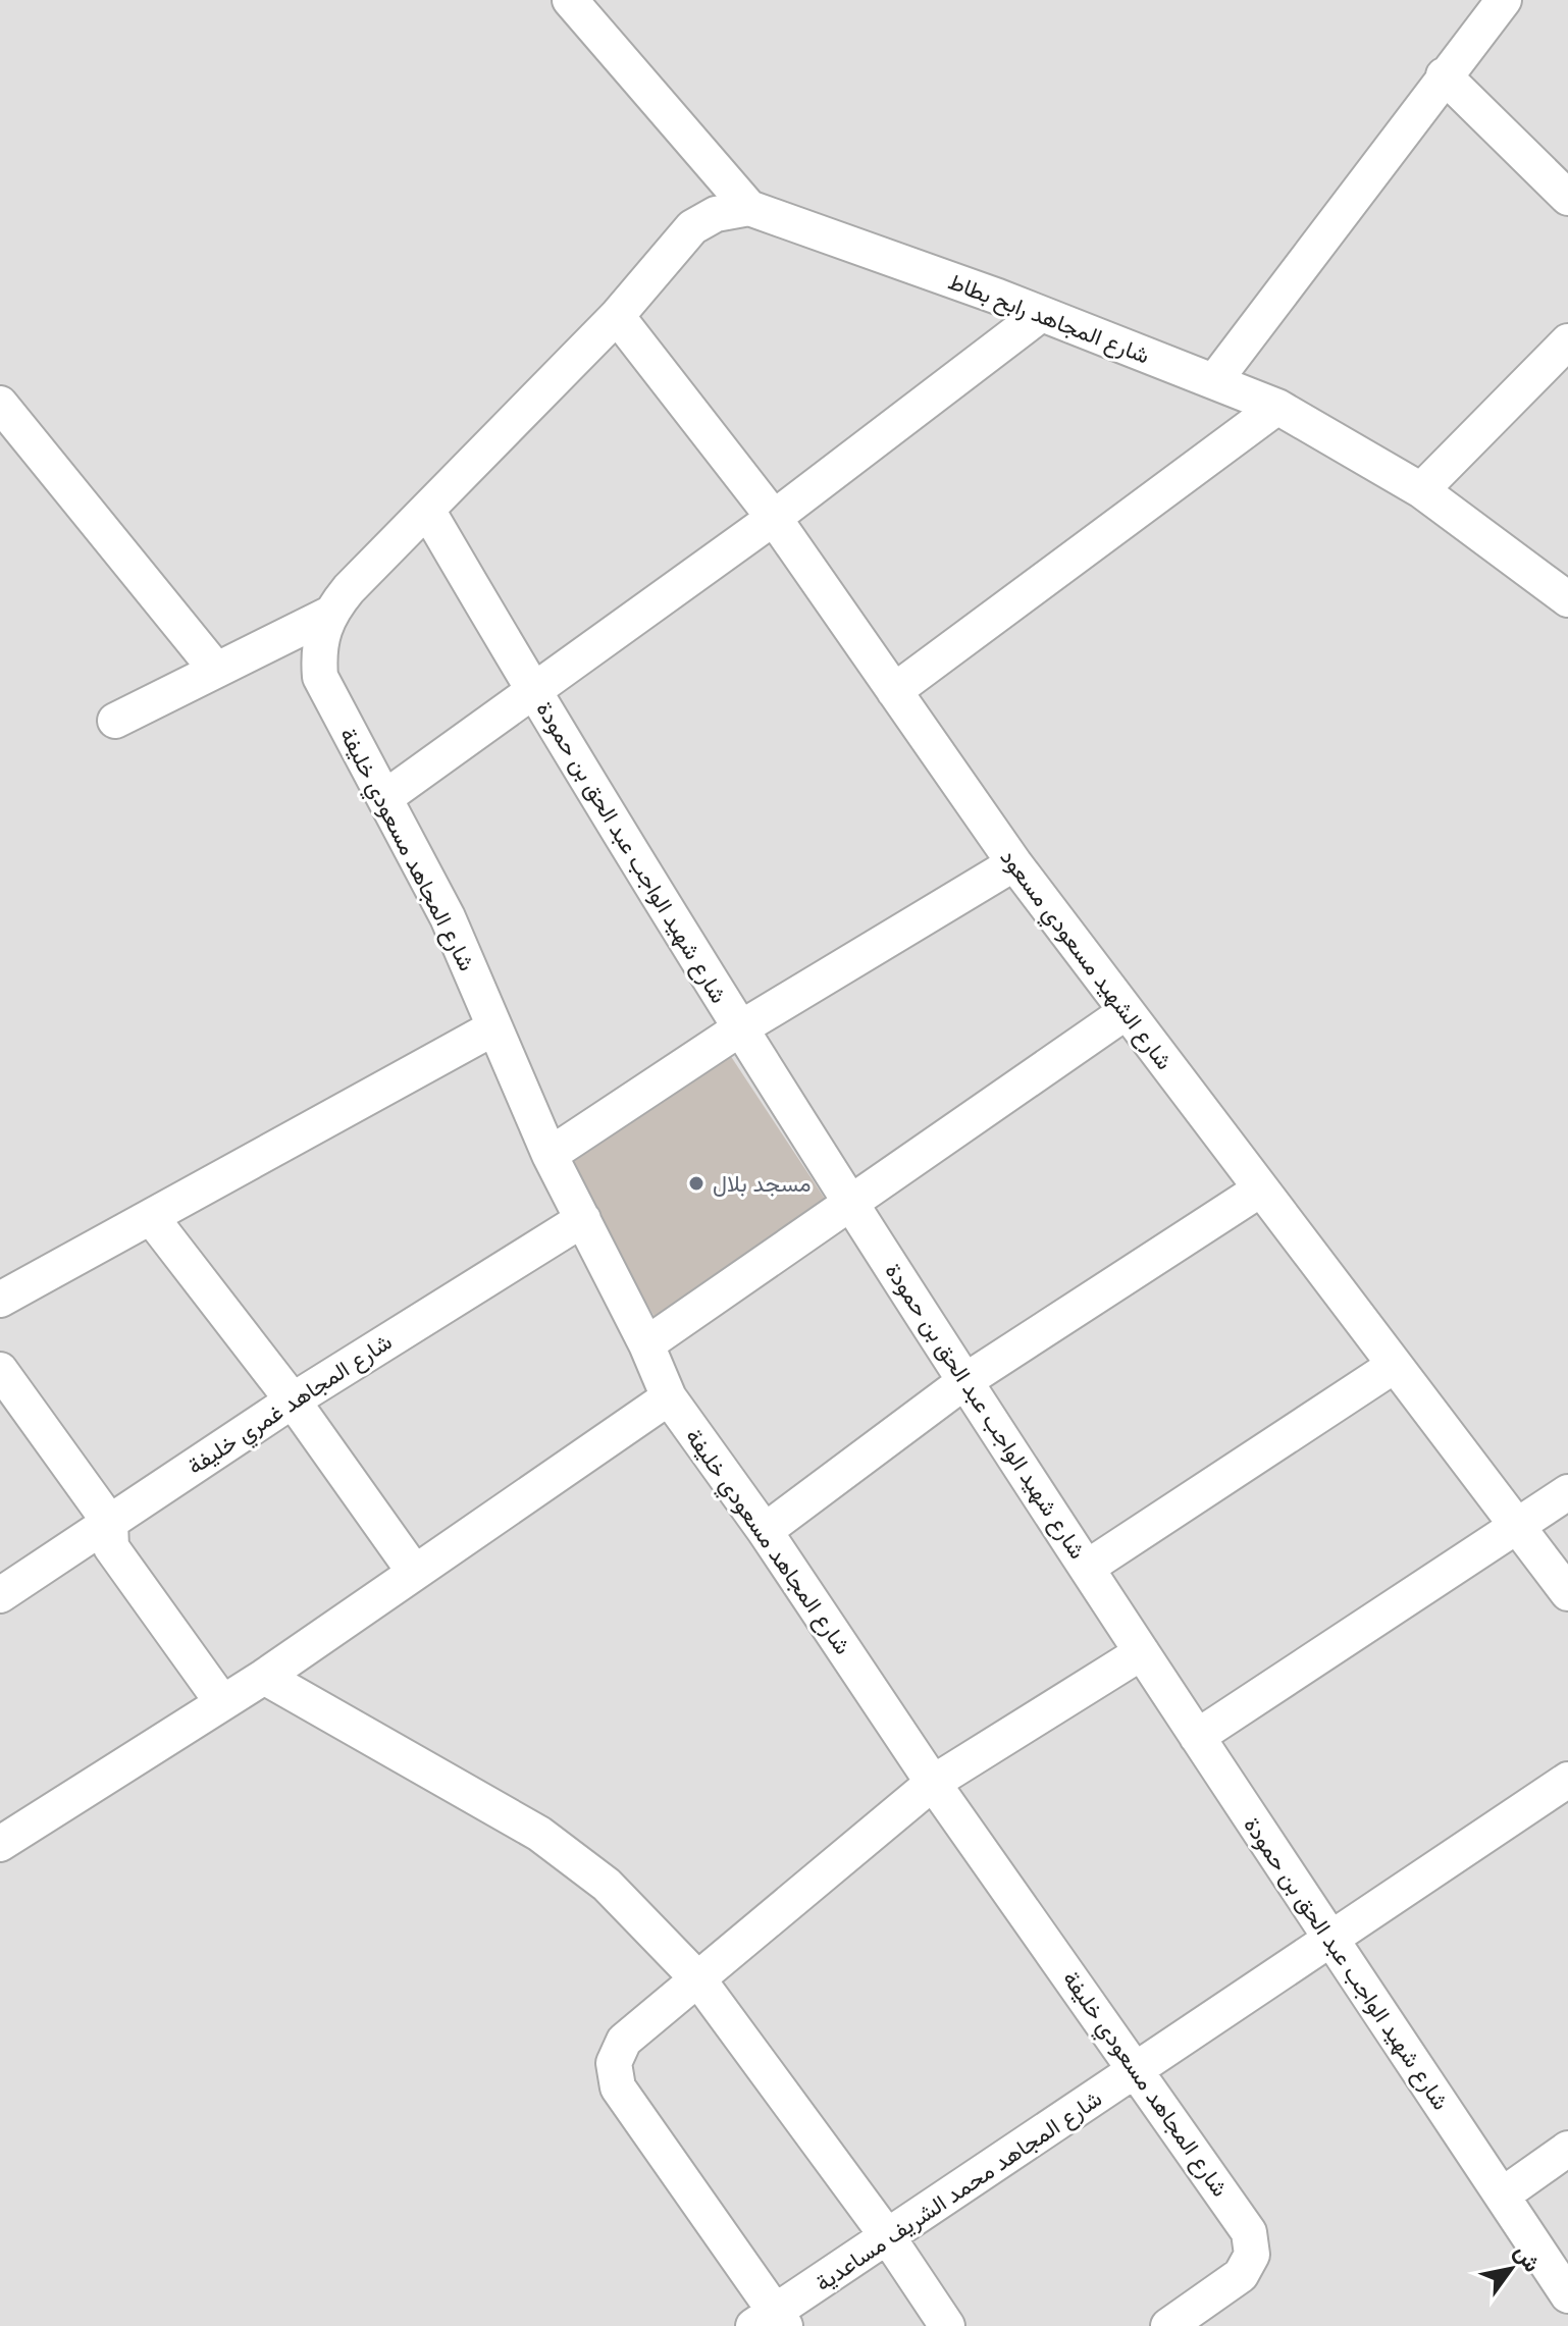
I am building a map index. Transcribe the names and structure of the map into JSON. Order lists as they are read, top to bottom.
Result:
{
  "streets": {
    "street": [
      "شارع المجاهد رابح بطاط",
      "شارع المجاهد مسعودي خليفة",
      "شارع شهيد الواجب عبد الحق بن حمودة",
      "شارع الشهيد مسعودي مسعود",
      "شارع المجاهد غمري خليفة",
      "شارع المجاهد محمد الشريف مساعدية"
    ]
  },
  "crossings": [
    ["شارع المجاهد مسعودي خليفة", "شارع المجاهد غمري خليفة"],
    ["شارع المجاهد مسعودي خليفة", "شارع المجاهد محمد الشريف مساعدية"],
    ["شارع شهيد الواجب عبد الحق بن حمودة", "شارع المجاهد محمد الشريف مساعدية"]
  ],
  "places": ["مسجد بلال"],
  "north": "top right"
}
